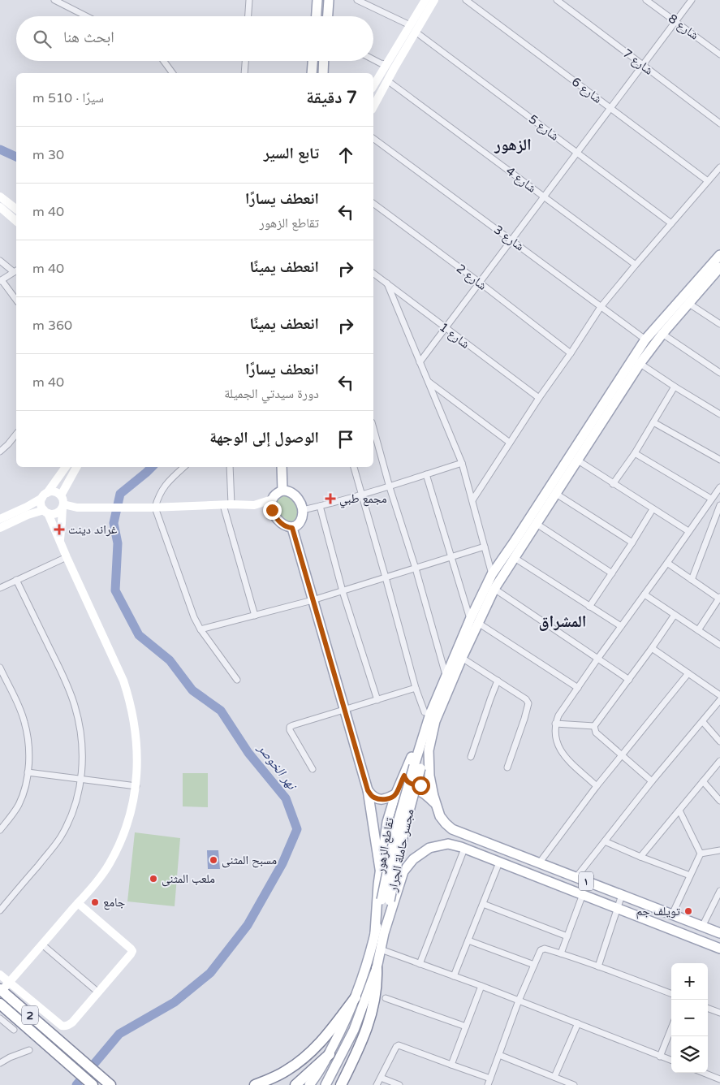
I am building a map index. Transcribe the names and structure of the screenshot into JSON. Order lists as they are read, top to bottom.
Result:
{
  "streets": {
    "highway": ["2"],
    "main road": ["تقاطع الزهور", "مجسر حاملة الجرار", "١"],
    "street": [
      "شارع 8",
      "شارع 7",
      "شارع 6",
      "شارع 5",
      "شارع 4",
      "شارع 3",
      "شارع 2",
      "شارع 1"
    ]
  },
  "crossings": [
    ["تقاطع الزهور", "مجسر حاملة الجرار"]
  ],
  "districts": ["الزهور", "المشراق"],
  "water": ["نهر الخوصر"],
  "places": {
    "health": ["مجمع طبي", "غراند دينت"],
    "other": [
      "مسبح المثنى",
      "ملعب المثنى",
      "جامع",
      "تويلف جم"
    ]
  },
  "page": {
    "search": "ابحث هنا",
    "heading": ["7 دقيقة", "سيرًا · 510 m"],
    "list": [
      ["تابع السير", "30 m"],
      ["انعطف يسارًا", "تقاطع الزهور", "40 m"],
      ["انعطف يمينًا", "40 m"],
      ["انعطف يمينًا", "360 m"],
      ["انعطف يسارًا", "دورة سيدتي الجميلة", "40 m"],
      "الوصول إلى الوجهة"
    ],
    "map_buttons": ["+", "−"]
  }
}
